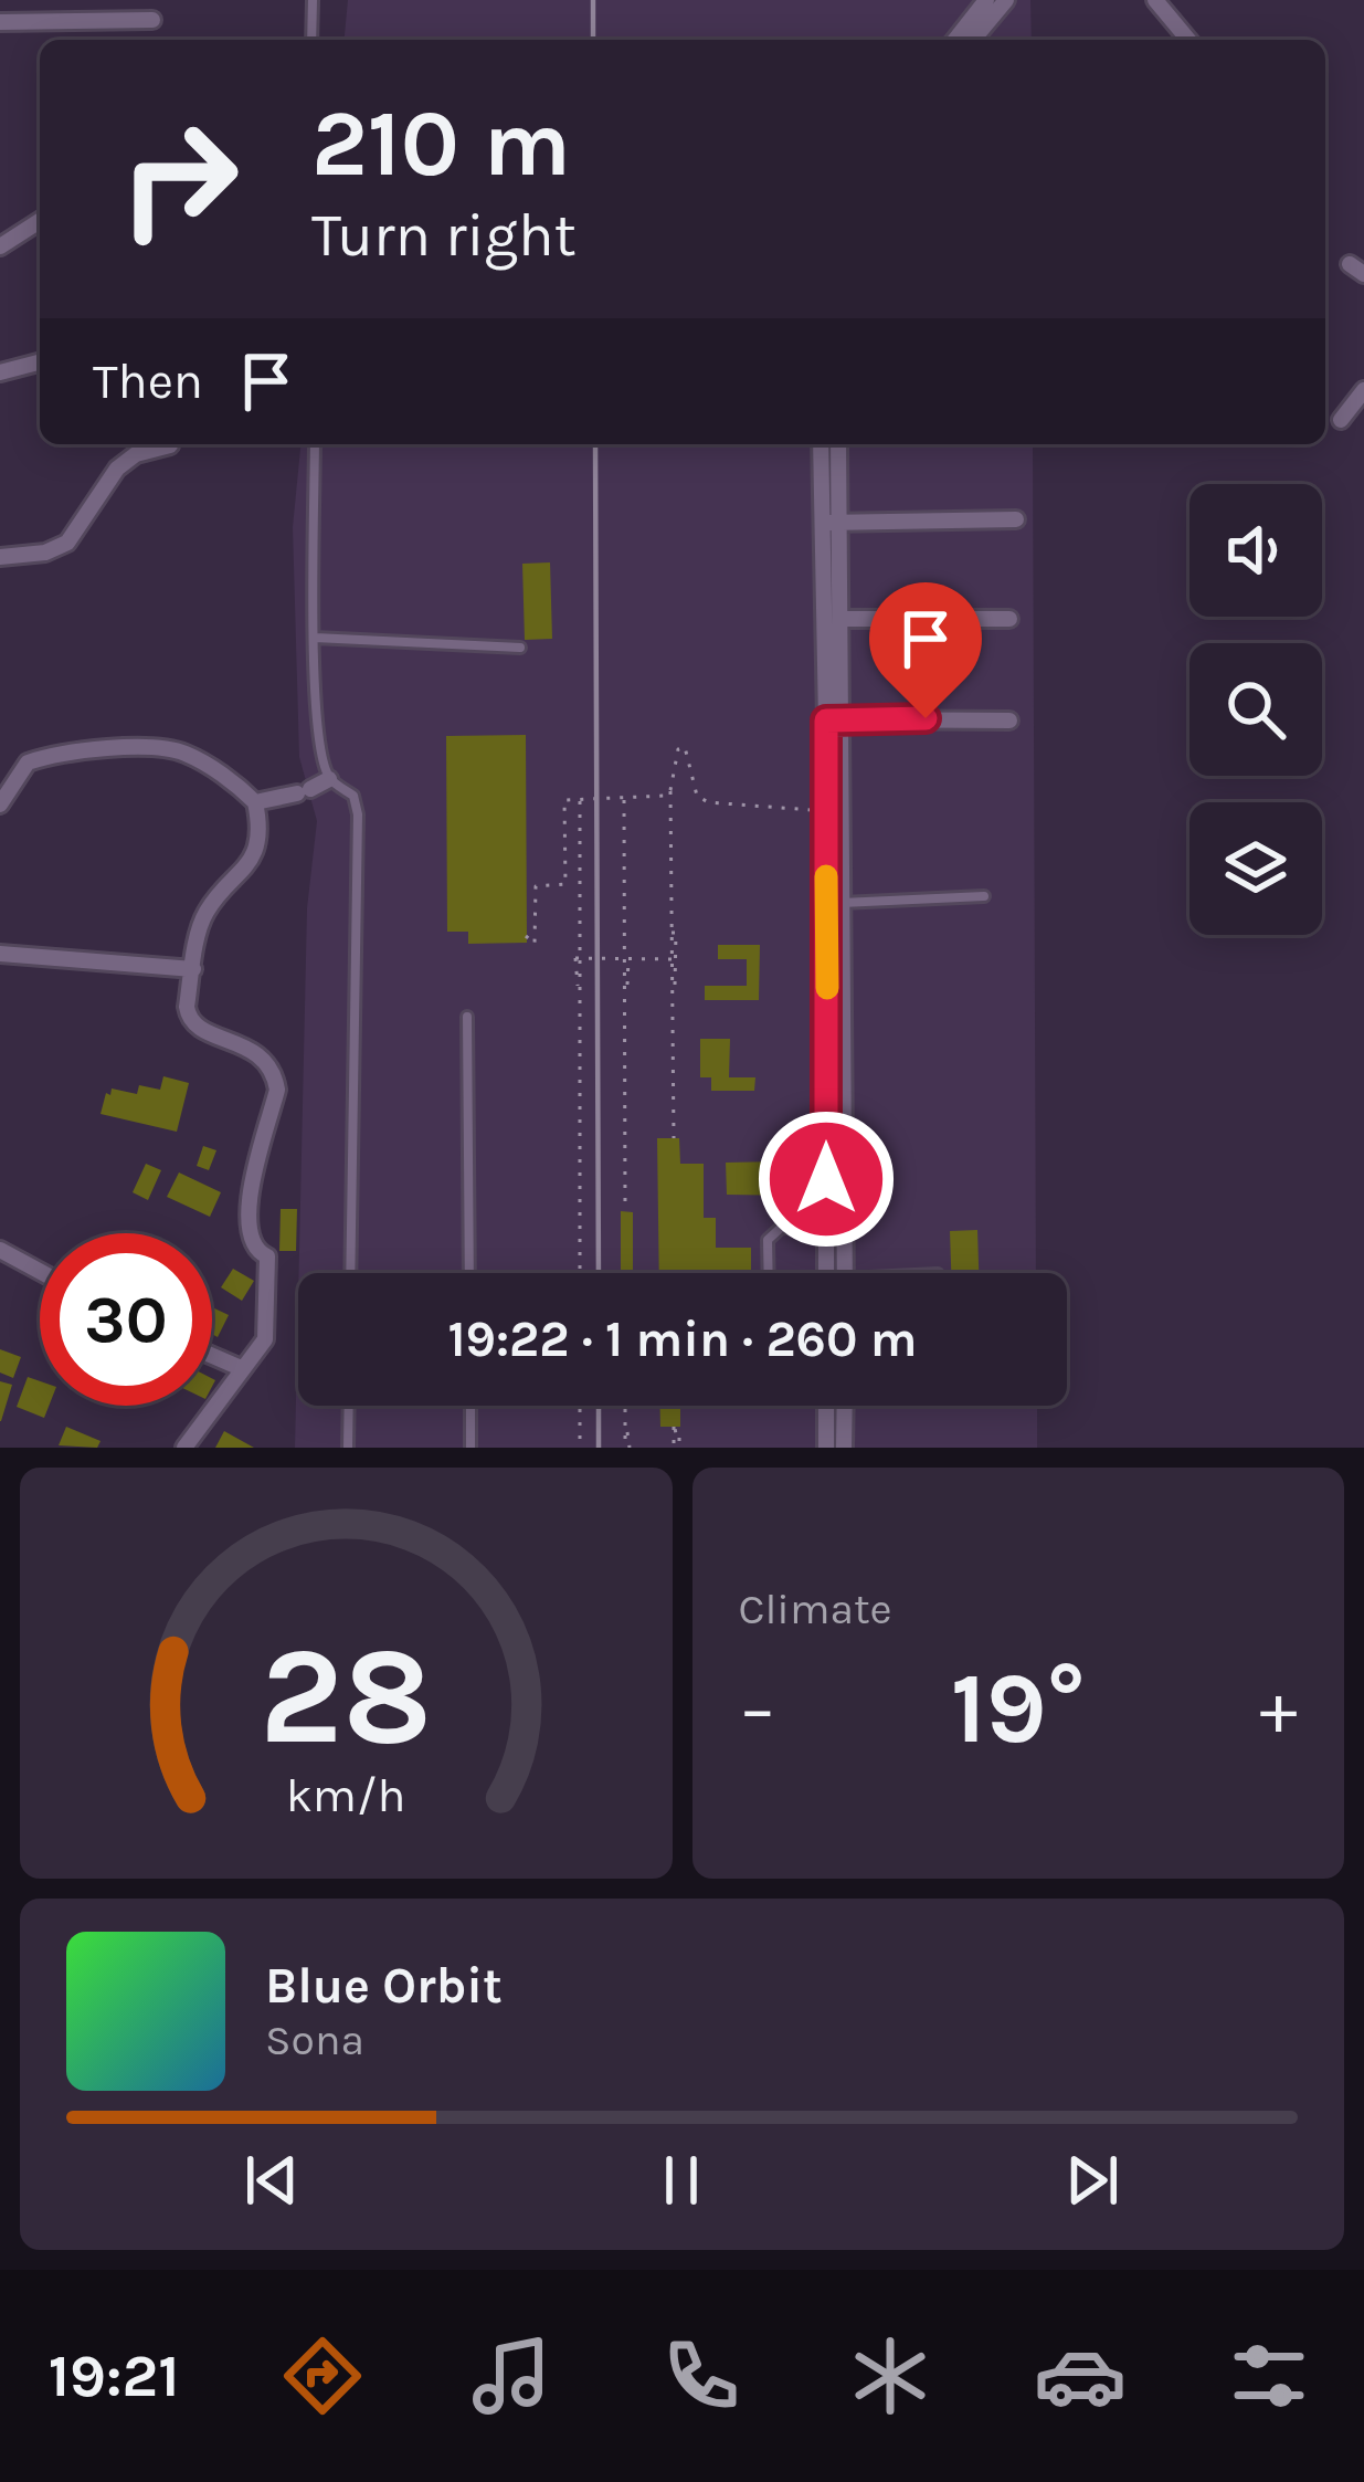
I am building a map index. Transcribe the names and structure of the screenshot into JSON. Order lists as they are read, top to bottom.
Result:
{
  "page": {
    "turn": ["210 m", "Turn right"],
    "then": "Then",
    "limit": "30",
    "trip": "19:22 · 1 min · 260 m",
    "tile": "Climate",
    "heat": ["−", "19°", "+"],
    "song": ["Blue Orbit", "Sona"],
    "tabs": "19:21",
    "gauge": ["28", "km/h"]
  }
}
